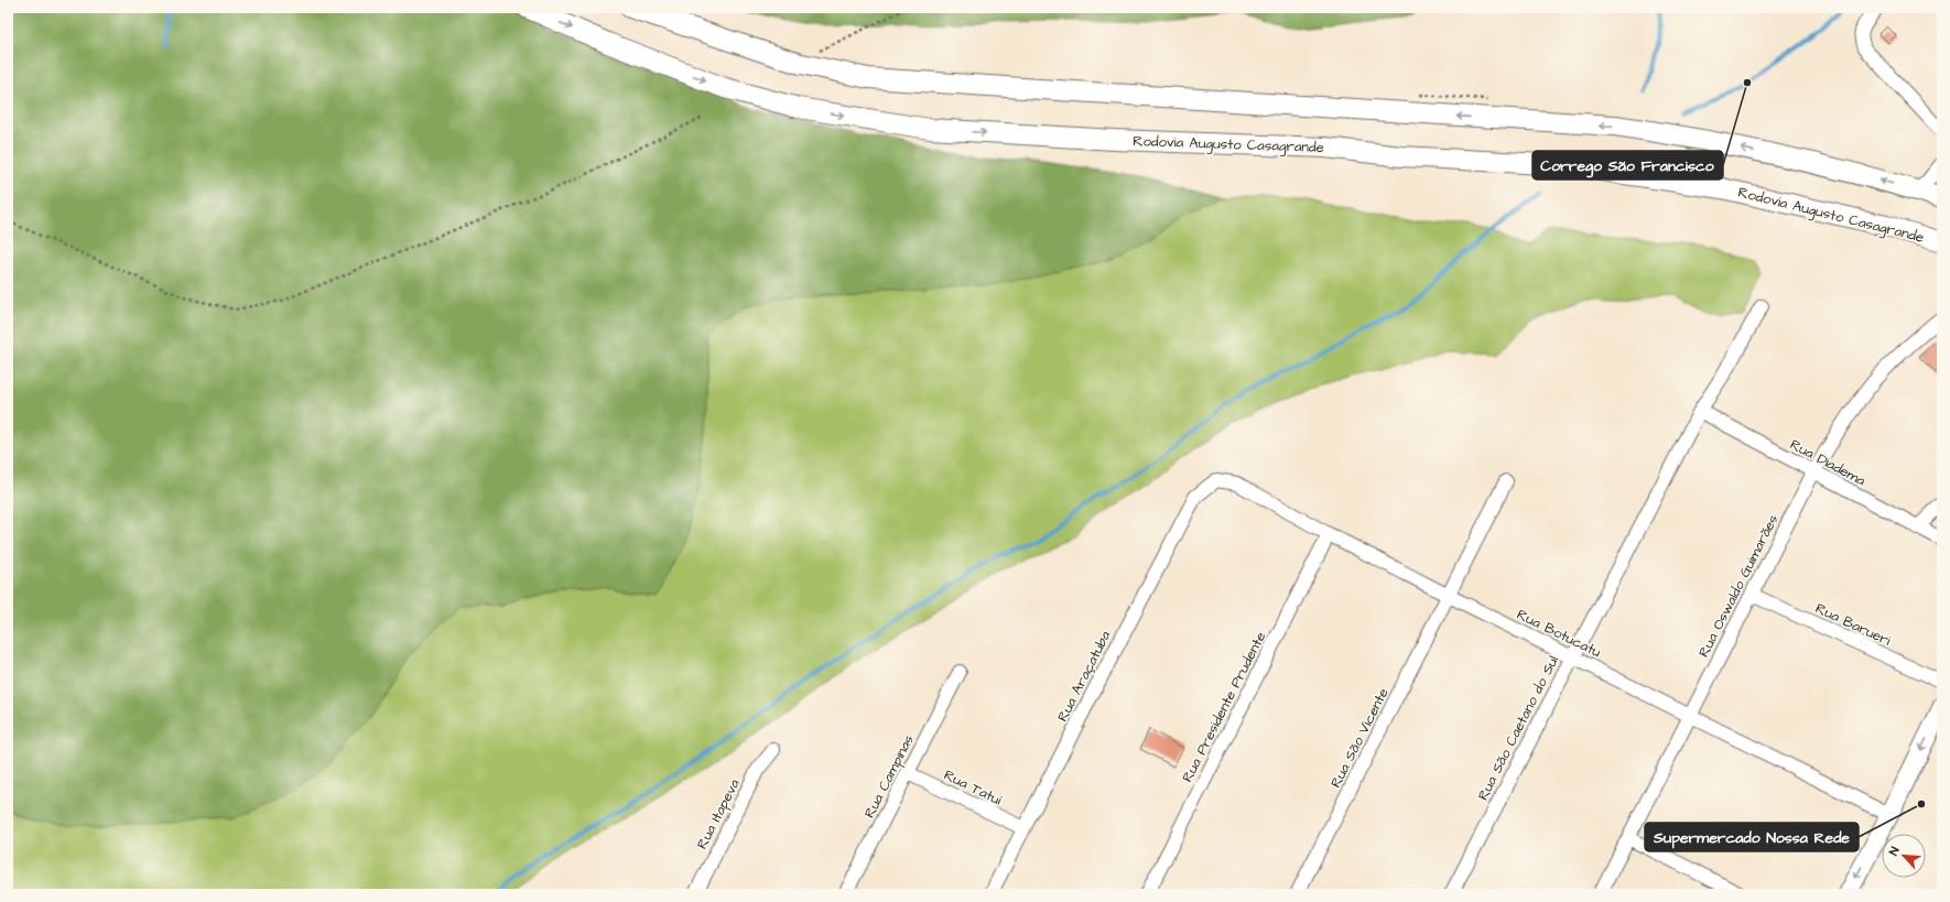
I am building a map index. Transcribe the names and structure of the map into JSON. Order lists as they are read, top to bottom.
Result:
{
  "streets": {
    "main road": ["Rodovia Augusto Casagrande"],
    "street": [
      "Rua Diadema",
      "Rua Oswaldo Guimarães",
      "Rua Barueri",
      "Rua Botucatu",
      "Rua Araçatuba",
      "Rua Presidente Prudente",
      "Rua São Caetano do Sul",
      "Rua São Vicente",
      "Rua Campinas",
      "Rua Tatuí",
      "Rua Itapeva"
    ]
  },
  "crossings": [
    ["Rua Diadema", "Rua Oswaldo Guimarães"],
    ["Rua Diadema", "Rua São Caetano do Sul"],
    ["Rua Oswaldo Guimarães", "Rua Barueri"],
    ["Rua Oswaldo Guimarães", "Rua Botucatu"],
    ["Rua Botucatu", "Rua Araçatuba"],
    ["Rua Botucatu", "Rua Presidente Prudente"],
    ["Rua Botucatu", "Rua São Caetano do Sul"],
    ["Rua Botucatu", "Rua São Vicente"],
    ["Rua Araçatuba", "Rua Tatuí"],
    ["Rua Campinas", "Rua Tatuí"]
  ],
  "places": ["Corrego São Francisco", "Supermercado Nossa Rede"],
  "north": "top left"
}
